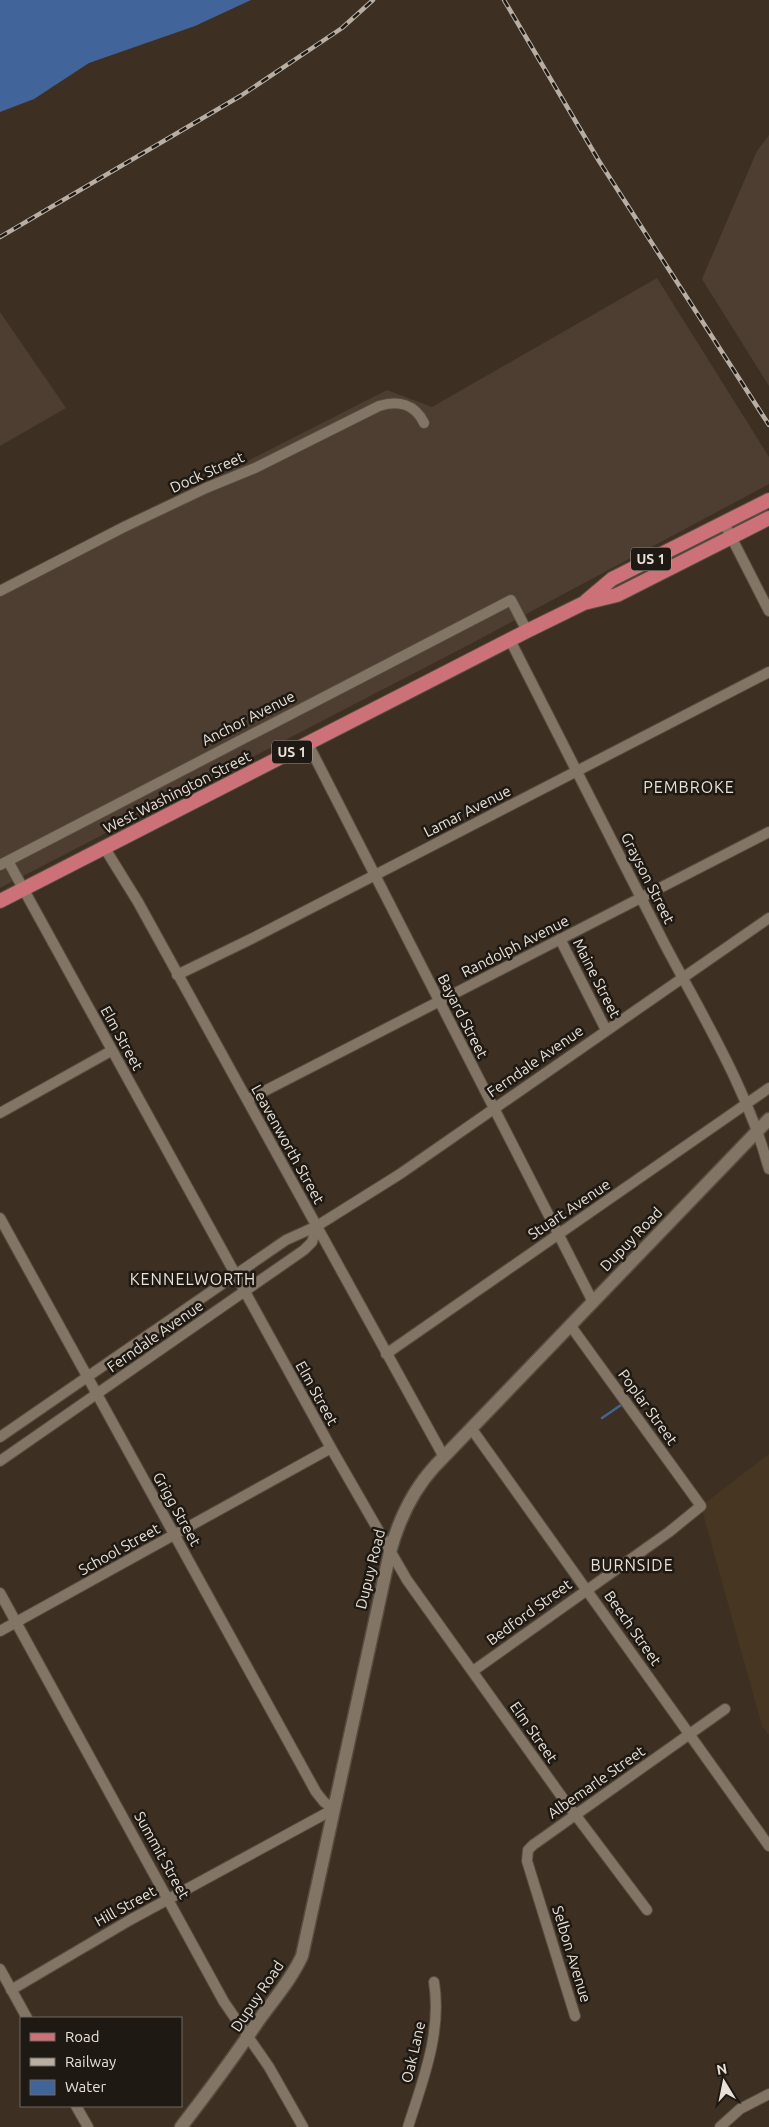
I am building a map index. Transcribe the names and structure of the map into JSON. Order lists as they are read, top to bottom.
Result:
{
  "streets": {
    "main road": ["US 1", "West Washington Street"],
    "street": [
      "Dock Street",
      "Anchor Avenue",
      "Lamar Avenue",
      "Grayson Street",
      "Randolph Avenue",
      "Maine Street",
      "Bayard Street",
      "Elm Street",
      "Ferndale Avenue",
      "Leavenworth Street",
      "Stuart Avenue",
      "Dupuy Road",
      "Poplar Street",
      "Grigg Street",
      "School Street",
      "Bedford Street",
      "Beech Street",
      "Albemarle Street",
      "Summit Street",
      "Hill Street",
      "Selbon Avenue",
      "Oak Lane"
    ]
  },
  "crossings": [
    ["Anchor Avenue", "West Washington Street"],
    ["Anchor Avenue", "Elm Street"],
    ["West Washington Street", "Grayson Street"],
    ["West Washington Street", "Bayard Street"],
    ["West Washington Street", "Elm Street"],
    ["West Washington Street", "Leavenworth Street"],
    ["Lamar Avenue", "Grayson Street"],
    ["Lamar Avenue", "Bayard Street"],
    ["Lamar Avenue", "Leavenworth Street"],
    ["Grayson Street", "Randolph Avenue"],
    ["Grayson Street", "Ferndale Avenue"],
    ["Grayson Street", "Stuart Avenue"],
    ["Grayson Street", "Dupuy Road"],
    ["Randolph Avenue", "Maine Street"],
    ["Randolph Avenue", "Bayard Street"],
    ["Randolph Avenue", "Leavenworth Street"],
    ["Maine Street", "Ferndale Avenue"],
    ["Bayard Street", "Ferndale Avenue"],
    ["Bayard Street", "Stuart Avenue"],
    ["Bayard Street", "Dupuy Road"],
    ["Elm Street", "Ferndale Avenue"],
    ["Elm Street", "Dupuy Road"],
    ["Elm Street", "School Street"],
    ["Elm Street", "Bedford Street"],
    ["Elm Street", "Albemarle Street"],
    ["Ferndale Avenue", "Leavenworth Street"],
    ["Ferndale Avenue", "Grigg Street"],
    ["Leavenworth Street", "Stuart Avenue"],
    ["Leavenworth Street", "Dupuy Road"],
    ["Dupuy Road", "Poplar Street"],
    ["Dupuy Road", "Grigg Street"],
    ["Dupuy Road", "Beech Street"],
    ["Dupuy Road", "Summit Street"],
    ["Dupuy Road", "Hill Street"],
    ["Poplar Street", "Bedford Street"],
    ["Grigg Street", "School Street"],
    ["Grigg Street", "Hill Street"],
    ["School Street", "Summit Street"],
    ["Bedford Street", "Beech Street"],
    ["Beech Street", "Albemarle Street"],
    ["Albemarle Street", "Selbon Avenue"],
    ["Summit Street", "Hill Street"]
  ],
  "districts": ["PEMBROKE", "KENNELWORTH", "BURNSIDE"],
  "legend": ["Road", "Railway", "Water"],
  "north": "top"
}
